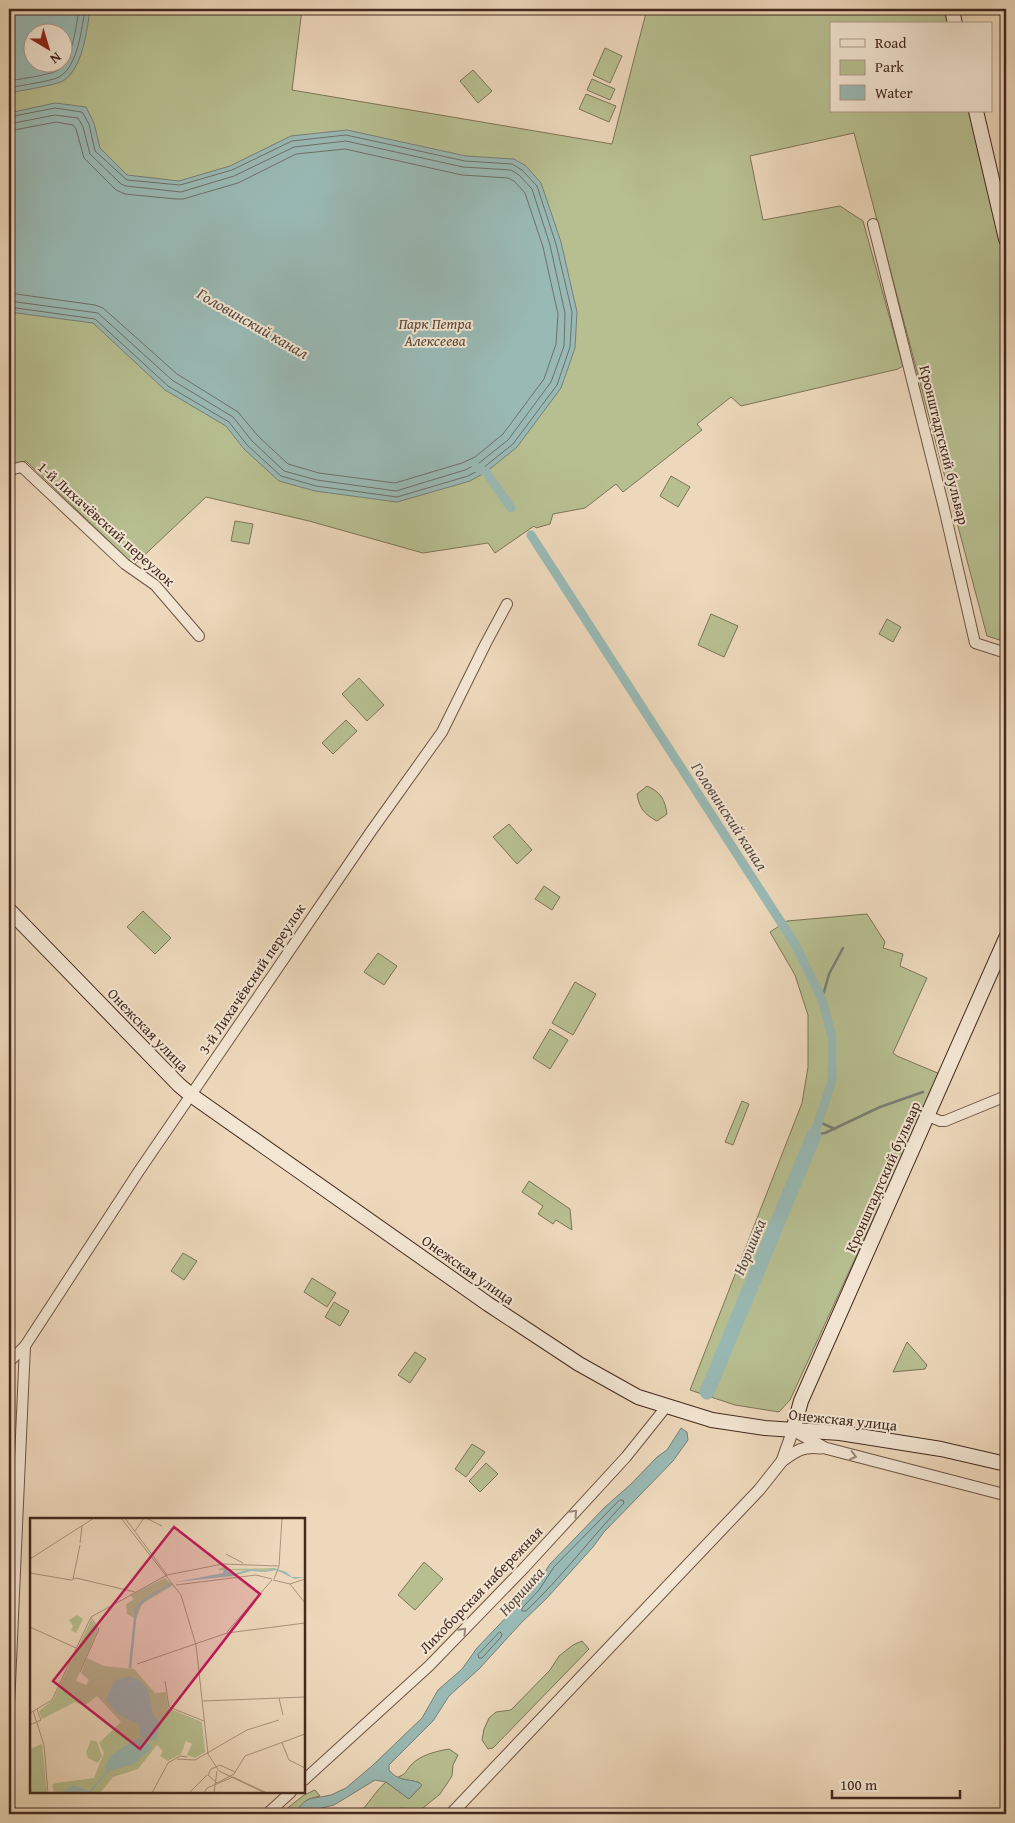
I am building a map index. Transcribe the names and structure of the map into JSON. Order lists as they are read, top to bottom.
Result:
{
  "streets": {
    "main road": ["Кронштадтский бульвар", "Онежская улица"],
    "street": ["1-й Лихачёвский переулок", "3-й Лихачёвский переулок", "Лихоборская набережная"]
  },
  "crossings": [
    ["Кронштадтский бульвар", "Онежская улица"],
    ["3-й Лихачёвский переулок", "Онежская улица"],
    ["Онежская улица", "Лихоборская набережная"]
  ],
  "one_way": ["Лихоборская набережная"],
  "water": ["Головинский канал", "Норишка"],
  "parks": ["Парк Петра Алексеева"],
  "legend": ["Road", "Park", "Water"],
  "scale_bar": "100 m",
  "north": "bottom right"
}
